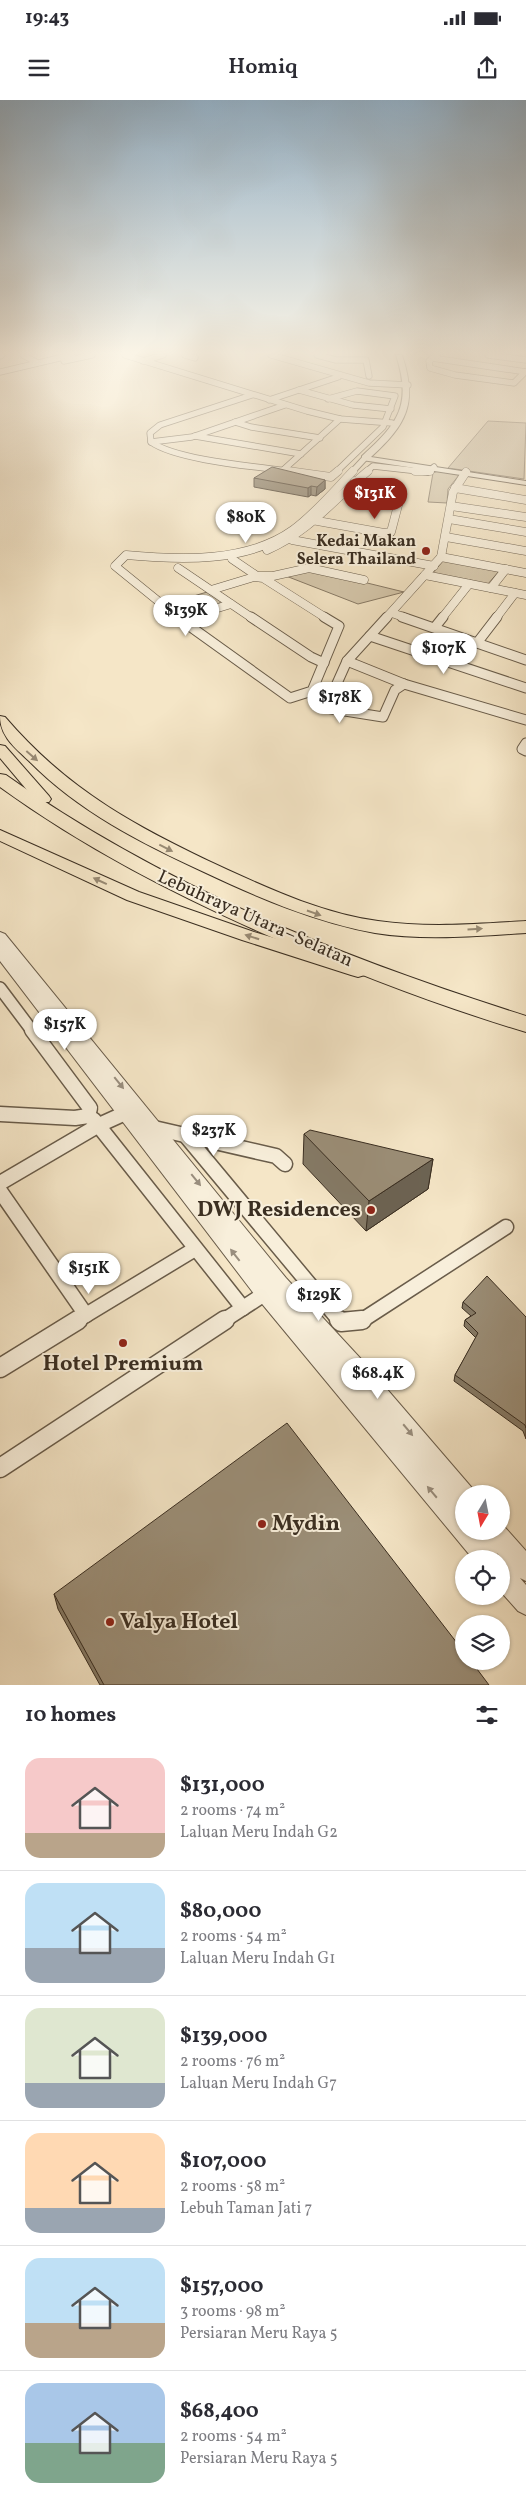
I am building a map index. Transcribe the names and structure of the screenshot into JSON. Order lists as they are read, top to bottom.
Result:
{
  "streets": {
    "highway": ["Lebuhraya Utara–Selatan"]
  },
  "places": [
    "Kedai Makan Selera Thailand",
    "DWJ Residences",
    "Hotel Premium",
    "Mydin",
    "Valya Hotel"
  ],
  "north": "bottom",
  "page": {
    "status": "19:43",
    "header": "Homiq",
    "price": [
      "$131K",
      "$80K",
      "$139K",
      "$107K",
      "$178K",
      "$157K",
      "$237K",
      "$151K",
      "$129K",
      "$68.4K"
    ],
    "heading": "10 homes",
    "list": [
      {
        "name": "$131,000",
        "note": "2 rooms · 74 m² · Laluan Meru Indah G2"
      },
      {
        "name": "$80,000",
        "note": "2 rooms · 54 m² · Laluan Meru Indah G1"
      },
      {
        "name": "$139,000",
        "note": "2 rooms · 76 m² · Laluan Meru Indah G7"
      },
      {
        "name": "$107,000",
        "note": "2 rooms · 58 m² · Lebuh Taman Jati 7"
      },
      {
        "name": "$157,000",
        "note": "3 rooms · 98 m² · Persiaran Meru Raya 5"
      },
      {
        "name": "$68,400",
        "note": "2 rooms · 54 m² · Persiaran Meru Raya 5"
      }
    ]
  }
}
